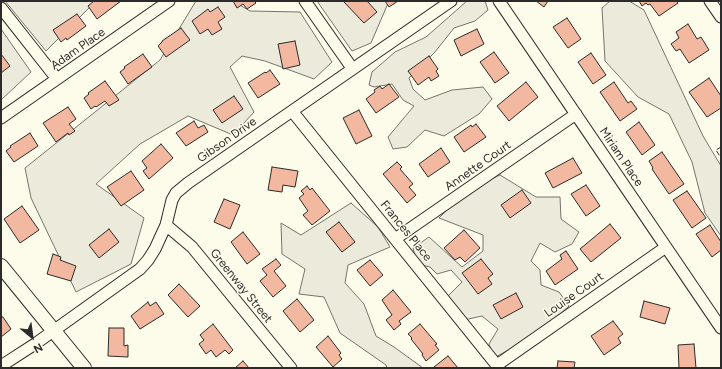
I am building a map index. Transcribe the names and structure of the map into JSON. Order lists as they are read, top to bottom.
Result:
{
  "streets": {
    "street": [
      "Adam Place",
      "Gibson Drive",
      "Miriam Place",
      "Annette Court",
      "Frances Place",
      "Greenway Street",
      "Louise Court"
    ]
  },
  "crossings": [
    ["Gibson Drive", "Frances Place"],
    ["Gibson Drive", "Greenway Street"],
    ["Miriam Place", "Annette Court"],
    ["Miriam Place", "Louise Court"],
    ["Annette Court", "Frances Place"],
    ["Frances Place", "Louise Court"]
  ],
  "north": "bottom right"
}
